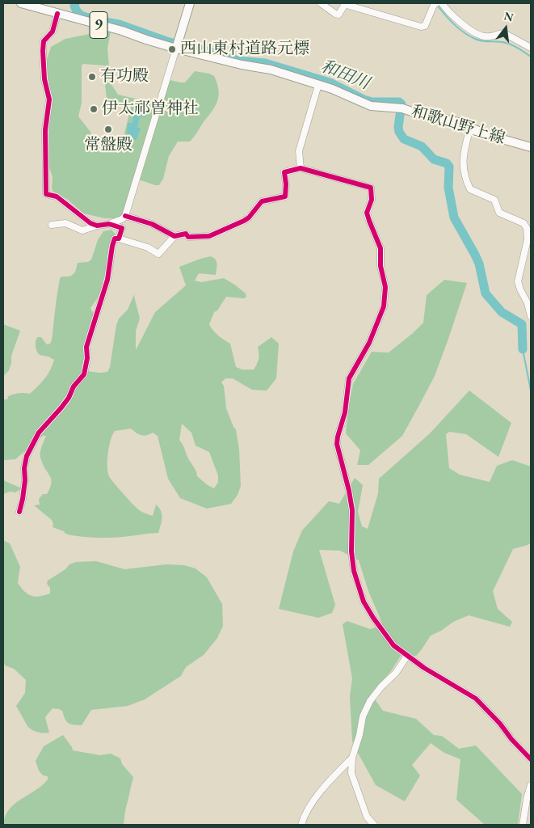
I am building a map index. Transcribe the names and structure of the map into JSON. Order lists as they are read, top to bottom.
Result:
{
  "streets": {
    "main road": ["9", "和歌山野上線"]
  },
  "crossings": [
    ["9", "和歌山野上線"]
  ],
  "water": ["和田川"],
  "places": [
    "西山東村道路元標",
    "有功殿",
    "伊太祁曽神社",
    "常盤殿"
  ],
  "north": "top"
}
